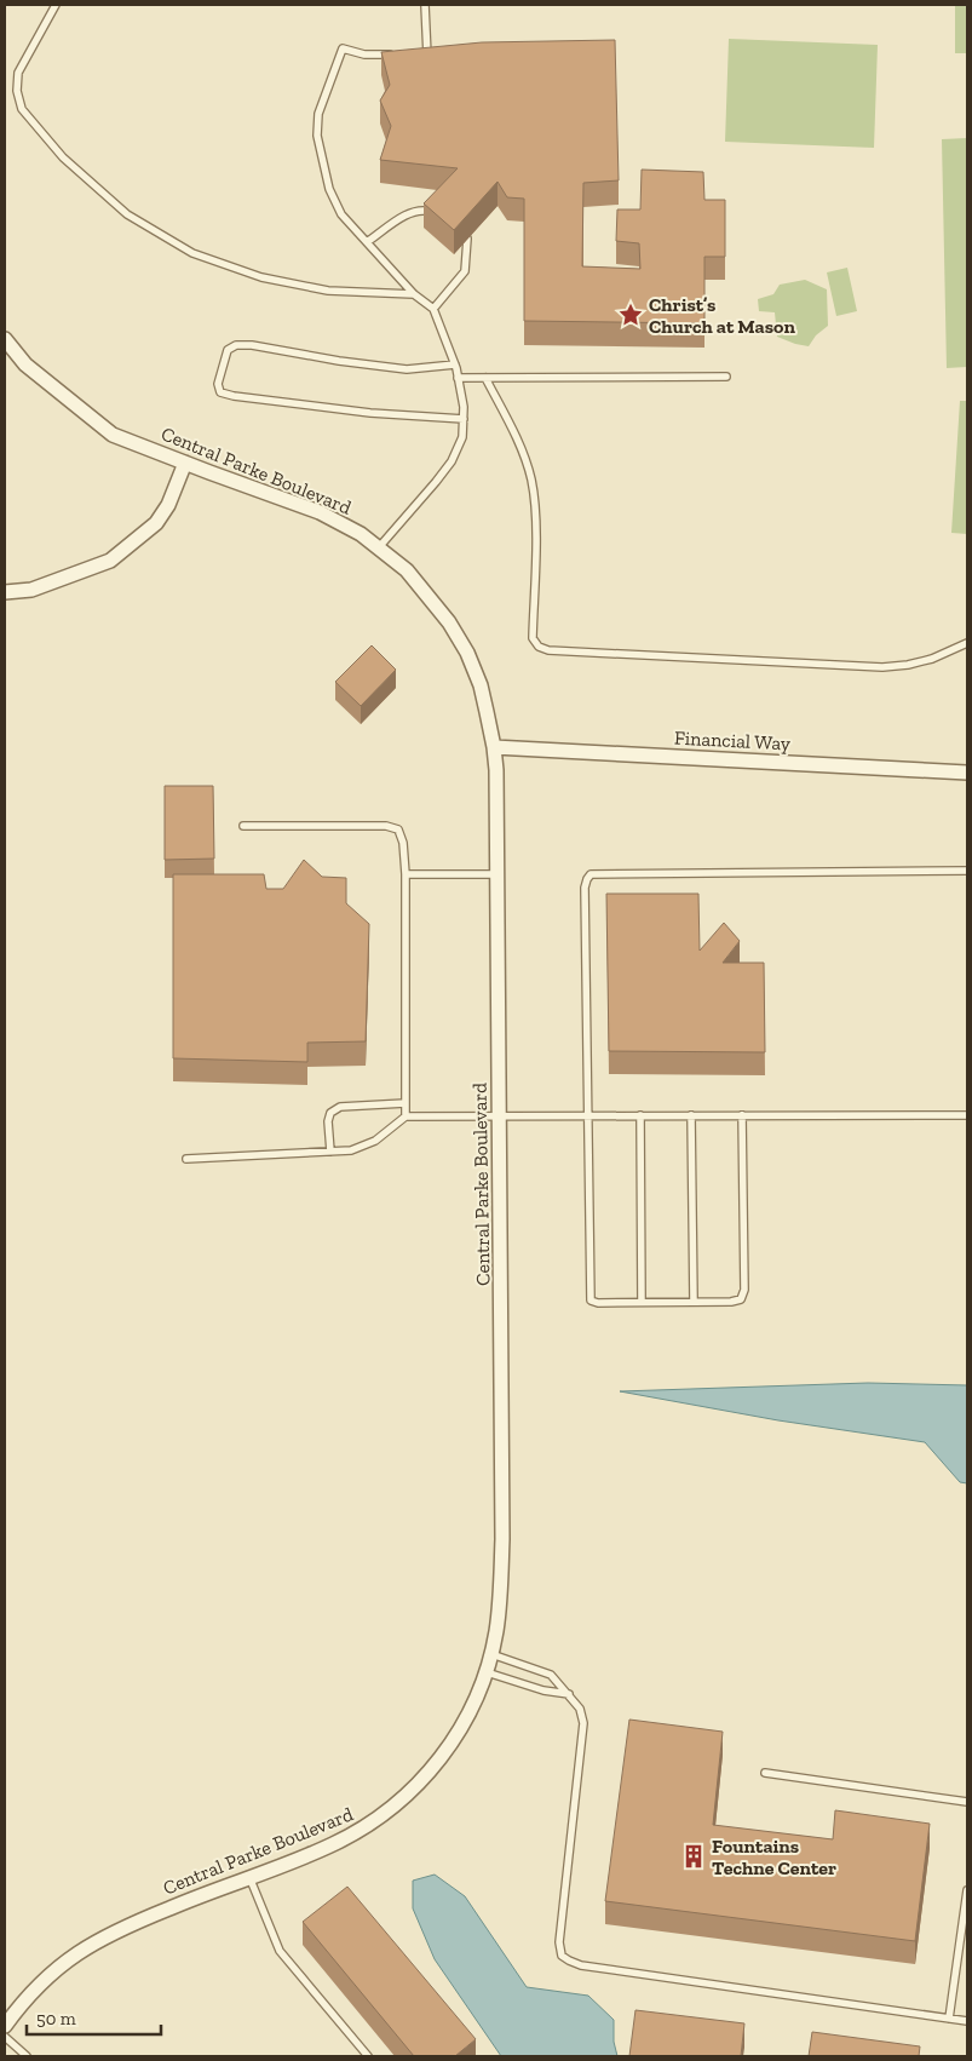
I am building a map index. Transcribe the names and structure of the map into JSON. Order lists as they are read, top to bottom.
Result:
{
  "streets": {
    "street": ["Central Parke Boulevard", "Financial Way"]
  },
  "crossings": [
    ["Central Parke Boulevard", "Financial Way"]
  ],
  "places": {
    "place": ["Christ’s Church at Mason"],
    "building": ["Fountains Techne Center"]
  },
  "scale_bar": "50 m"
}
